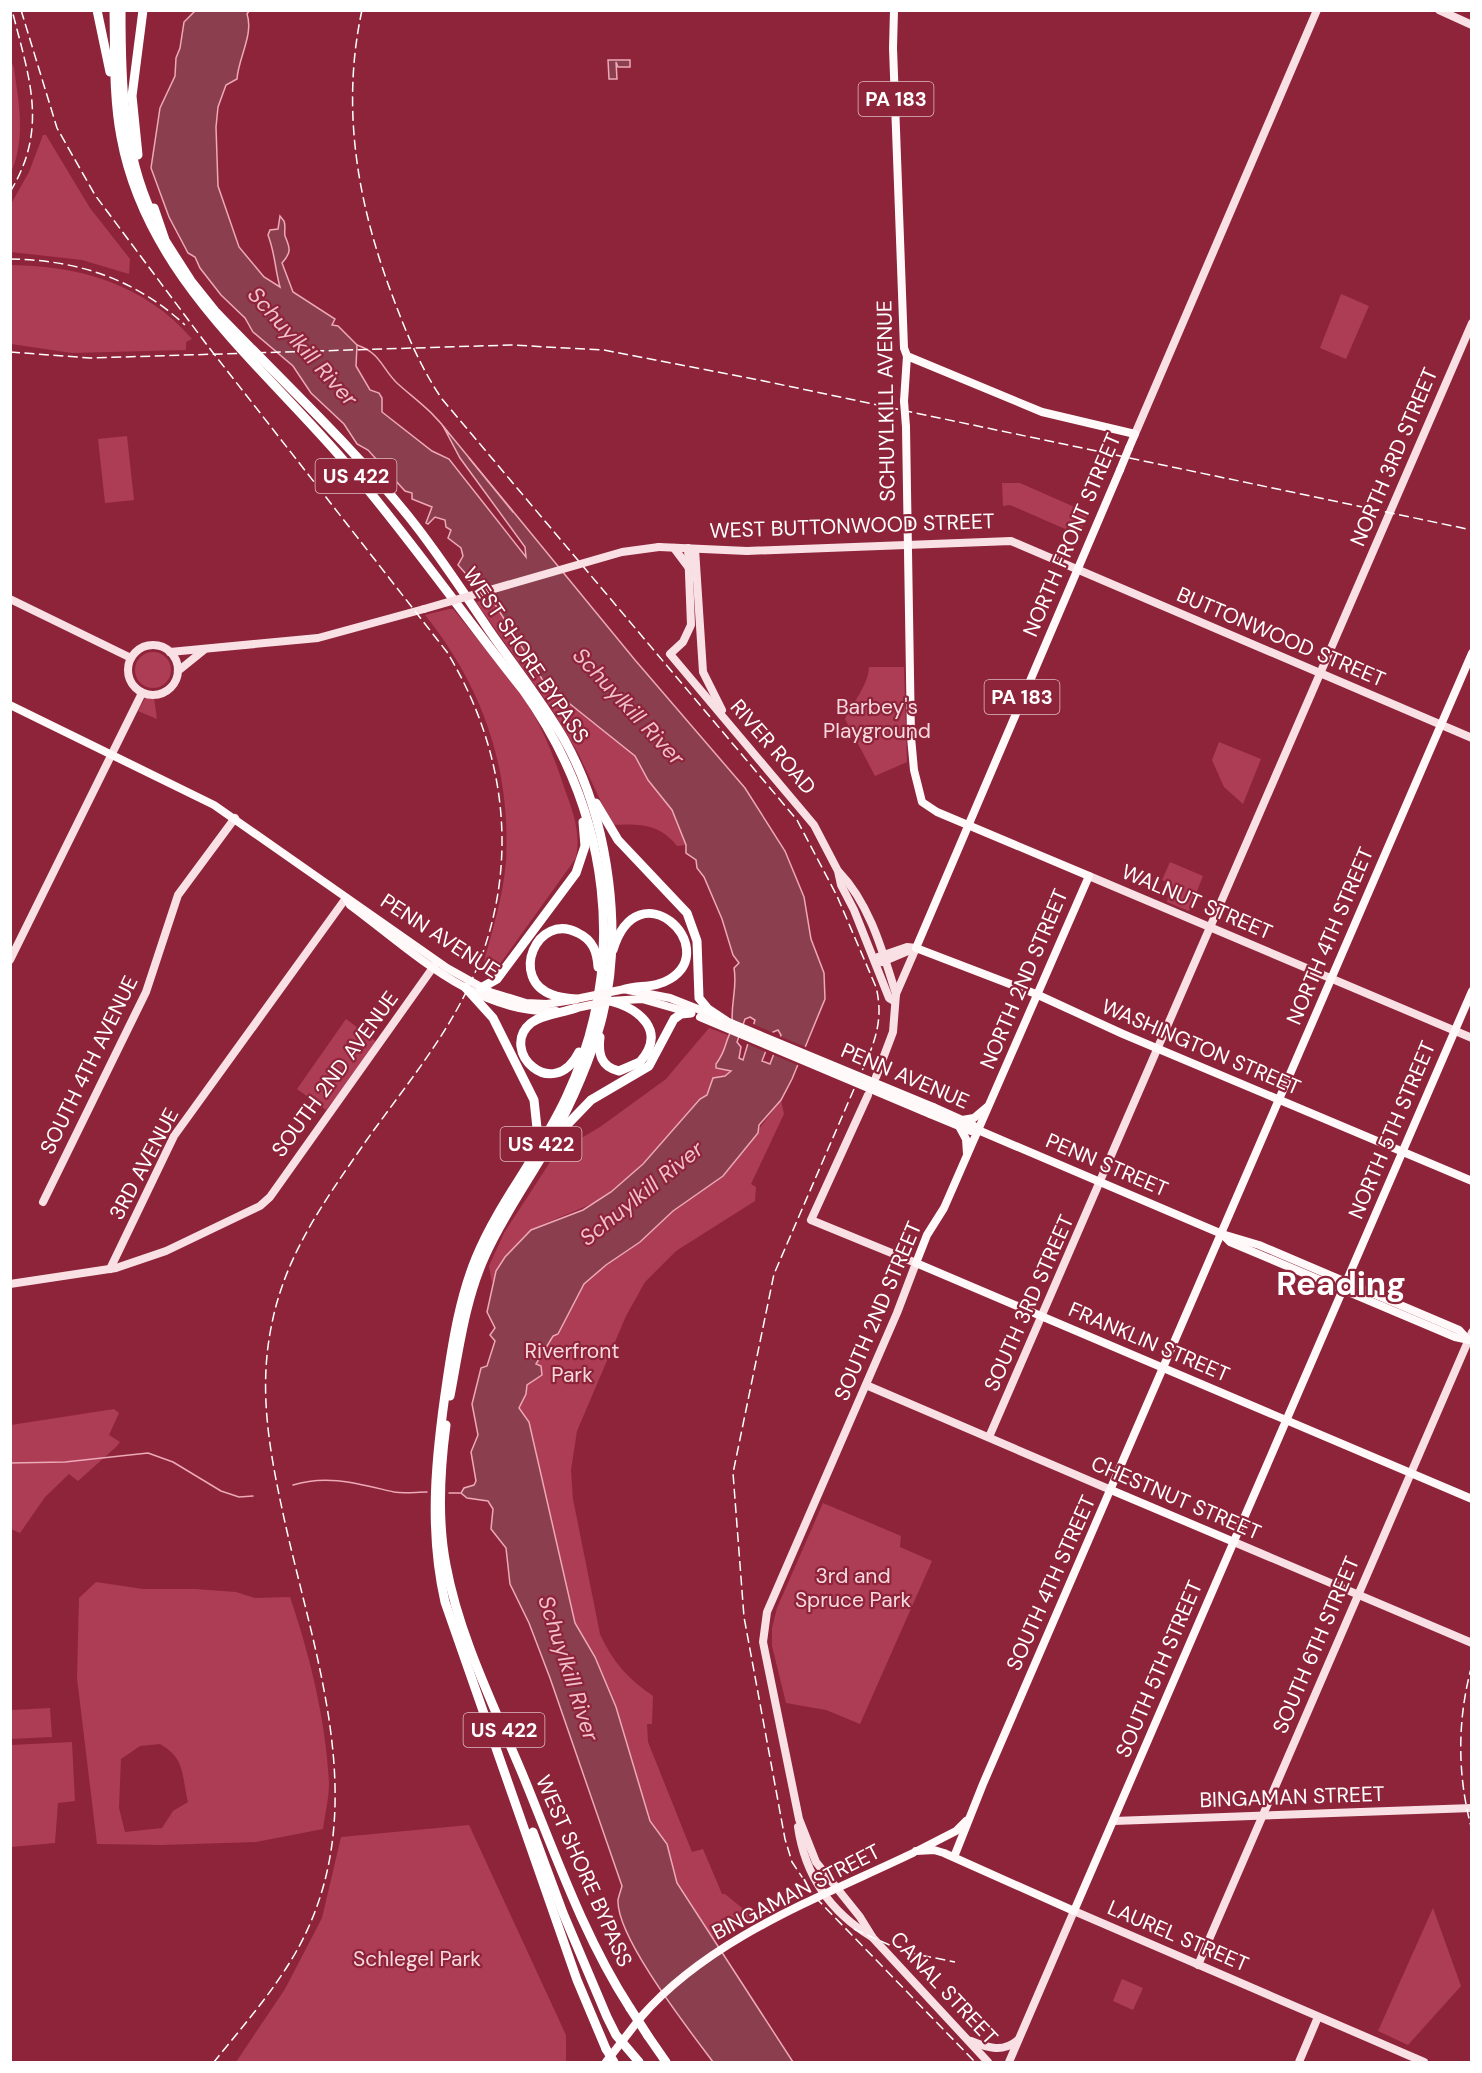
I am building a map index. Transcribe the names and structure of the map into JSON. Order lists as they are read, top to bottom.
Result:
{
  "streets": {
    "highway": ["US 422", "WEST SHORE BYPASS"],
    "main road": [
      "PA 183",
      "SCHUYLKILL AVENUE",
      "NORTH FRONT STREET",
      "WALNUT STREET",
      "PENN AVENUE",
      "NORTH 4TH STREET",
      "NORTH 2ND STREET",
      "WASHINGTON STREET",
      "NORTH 5TH STREET",
      "PENN STREET",
      "SOUTH 2ND STREET",
      "FRANKLIN STREET",
      "CHESTNUT STREET",
      "SOUTH 4TH STREET",
      "SOUTH 5TH STREET",
      "BINGAMAN STREET",
      "LAUREL STREET"
    ],
    "street": [
      "NORTH 3RD STREET",
      "WEST BUTTONWOOD STREET",
      "BUTTONWOOD STREET",
      "RIVER ROAD",
      "SOUTH 4TH AVENUE",
      "SOUTH 2ND AVENUE",
      "3RD AVENUE",
      "SOUTH 3RD STREET",
      "SOUTH 6TH STREET",
      "CANAL STREET"
    ]
  },
  "crossings": [
    ["SCHUYLKILL AVENUE", "WEST BUTTONWOOD STREET"],
    ["SCHUYLKILL AVENUE", "WALNUT STREET"],
    ["NORTH 3RD STREET", "BUTTONWOOD STREET"],
    ["NORTH 3RD STREET", "WALNUT STREET"],
    ["WEST BUTTONWOOD STREET", "NORTH FRONT STREET"],
    ["WEST BUTTONWOOD STREET", "BUTTONWOOD STREET"],
    ["NORTH FRONT STREET", "BUTTONWOOD STREET"],
    ["NORTH FRONT STREET", "RIVER ROAD"],
    ["NORTH FRONT STREET", "WALNUT STREET"],
    ["NORTH FRONT STREET", "WASHINGTON STREET"],
    ["BUTTONWOOD STREET", "NORTH 4TH STREET"],
    ["WALNUT STREET", "NORTH 4TH STREET"],
    ["WALNUT STREET", "NORTH 2ND STREET"],
    ["WALNUT STREET", "NORTH 5TH STREET"],
    ["PENN AVENUE", "NORTH 2ND STREET"],
    ["PENN AVENUE", "SOUTH 4TH AVENUE"],
    ["PENN AVENUE", "SOUTH 2ND AVENUE"],
    ["PENN AVENUE", "3RD AVENUE"],
    ["PENN AVENUE", "PENN STREET"],
    ["PENN AVENUE", "SOUTH 2ND STREET"],
    ["NORTH 4TH STREET", "WASHINGTON STREET"],
    ["NORTH 4TH STREET", "PENN STREET"],
    ["NORTH 4TH STREET", "SOUTH 4TH STREET"],
    ["NORTH 2ND STREET", "WASHINGTON STREET"],
    ["NORTH 2ND STREET", "PENN STREET"],
    ["NORTH 2ND STREET", "SOUTH 2ND STREET"],
    ["WASHINGTON STREET", "NORTH 5TH STREET"],
    ["SOUTH 2ND AVENUE", "3RD AVENUE"],
    ["NORTH 5TH STREET", "PENN STREET"],
    ["NORTH 5TH STREET", "SOUTH 5TH STREET"],
    ["PENN STREET", "SOUTH 3RD STREET"],
    ["PENN STREET", "SOUTH 2ND STREET"],
    ["PENN STREET", "SOUTH 4TH STREET"],
    ["PENN STREET", "SOUTH 6TH STREET"],
    ["PENN STREET", "SOUTH 5TH STREET"],
    ["SOUTH 3RD STREET", "FRANKLIN STREET"],
    ["SOUTH 3RD STREET", "CHESTNUT STREET"],
    ["SOUTH 2ND STREET", "FRANKLIN STREET"],
    ["SOUTH 2ND STREET", "CHESTNUT STREET"],
    ["SOUTH 2ND STREET", "CANAL STREET"],
    ["FRANKLIN STREET", "SOUTH 4TH STREET"],
    ["FRANKLIN STREET", "SOUTH 6TH STREET"],
    ["FRANKLIN STREET", "SOUTH 5TH STREET"],
    ["CHESTNUT STREET", "SOUTH 4TH STREET"],
    ["CHESTNUT STREET", "SOUTH 6TH STREET"],
    ["CHESTNUT STREET", "SOUTH 5TH STREET"],
    ["SOUTH 4TH STREET", "BINGAMAN STREET"],
    ["SOUTH 4TH STREET", "LAUREL STREET"],
    ["SOUTH 6TH STREET", "BINGAMAN STREET"],
    ["SOUTH 6TH STREET", "LAUREL STREET"],
    ["SOUTH 5TH STREET", "BINGAMAN STREET"],
    ["SOUTH 5TH STREET", "LAUREL STREET"],
    ["BINGAMAN STREET", "LAUREL STREET"]
  ],
  "districts": ["Reading"],
  "water": ["Schuylkill River"],
  "parks": [
    "Barbey's Playground",
    "Riverfront Park",
    "3rd and Spruce Park",
    "Schlegel Park"
  ]
}
